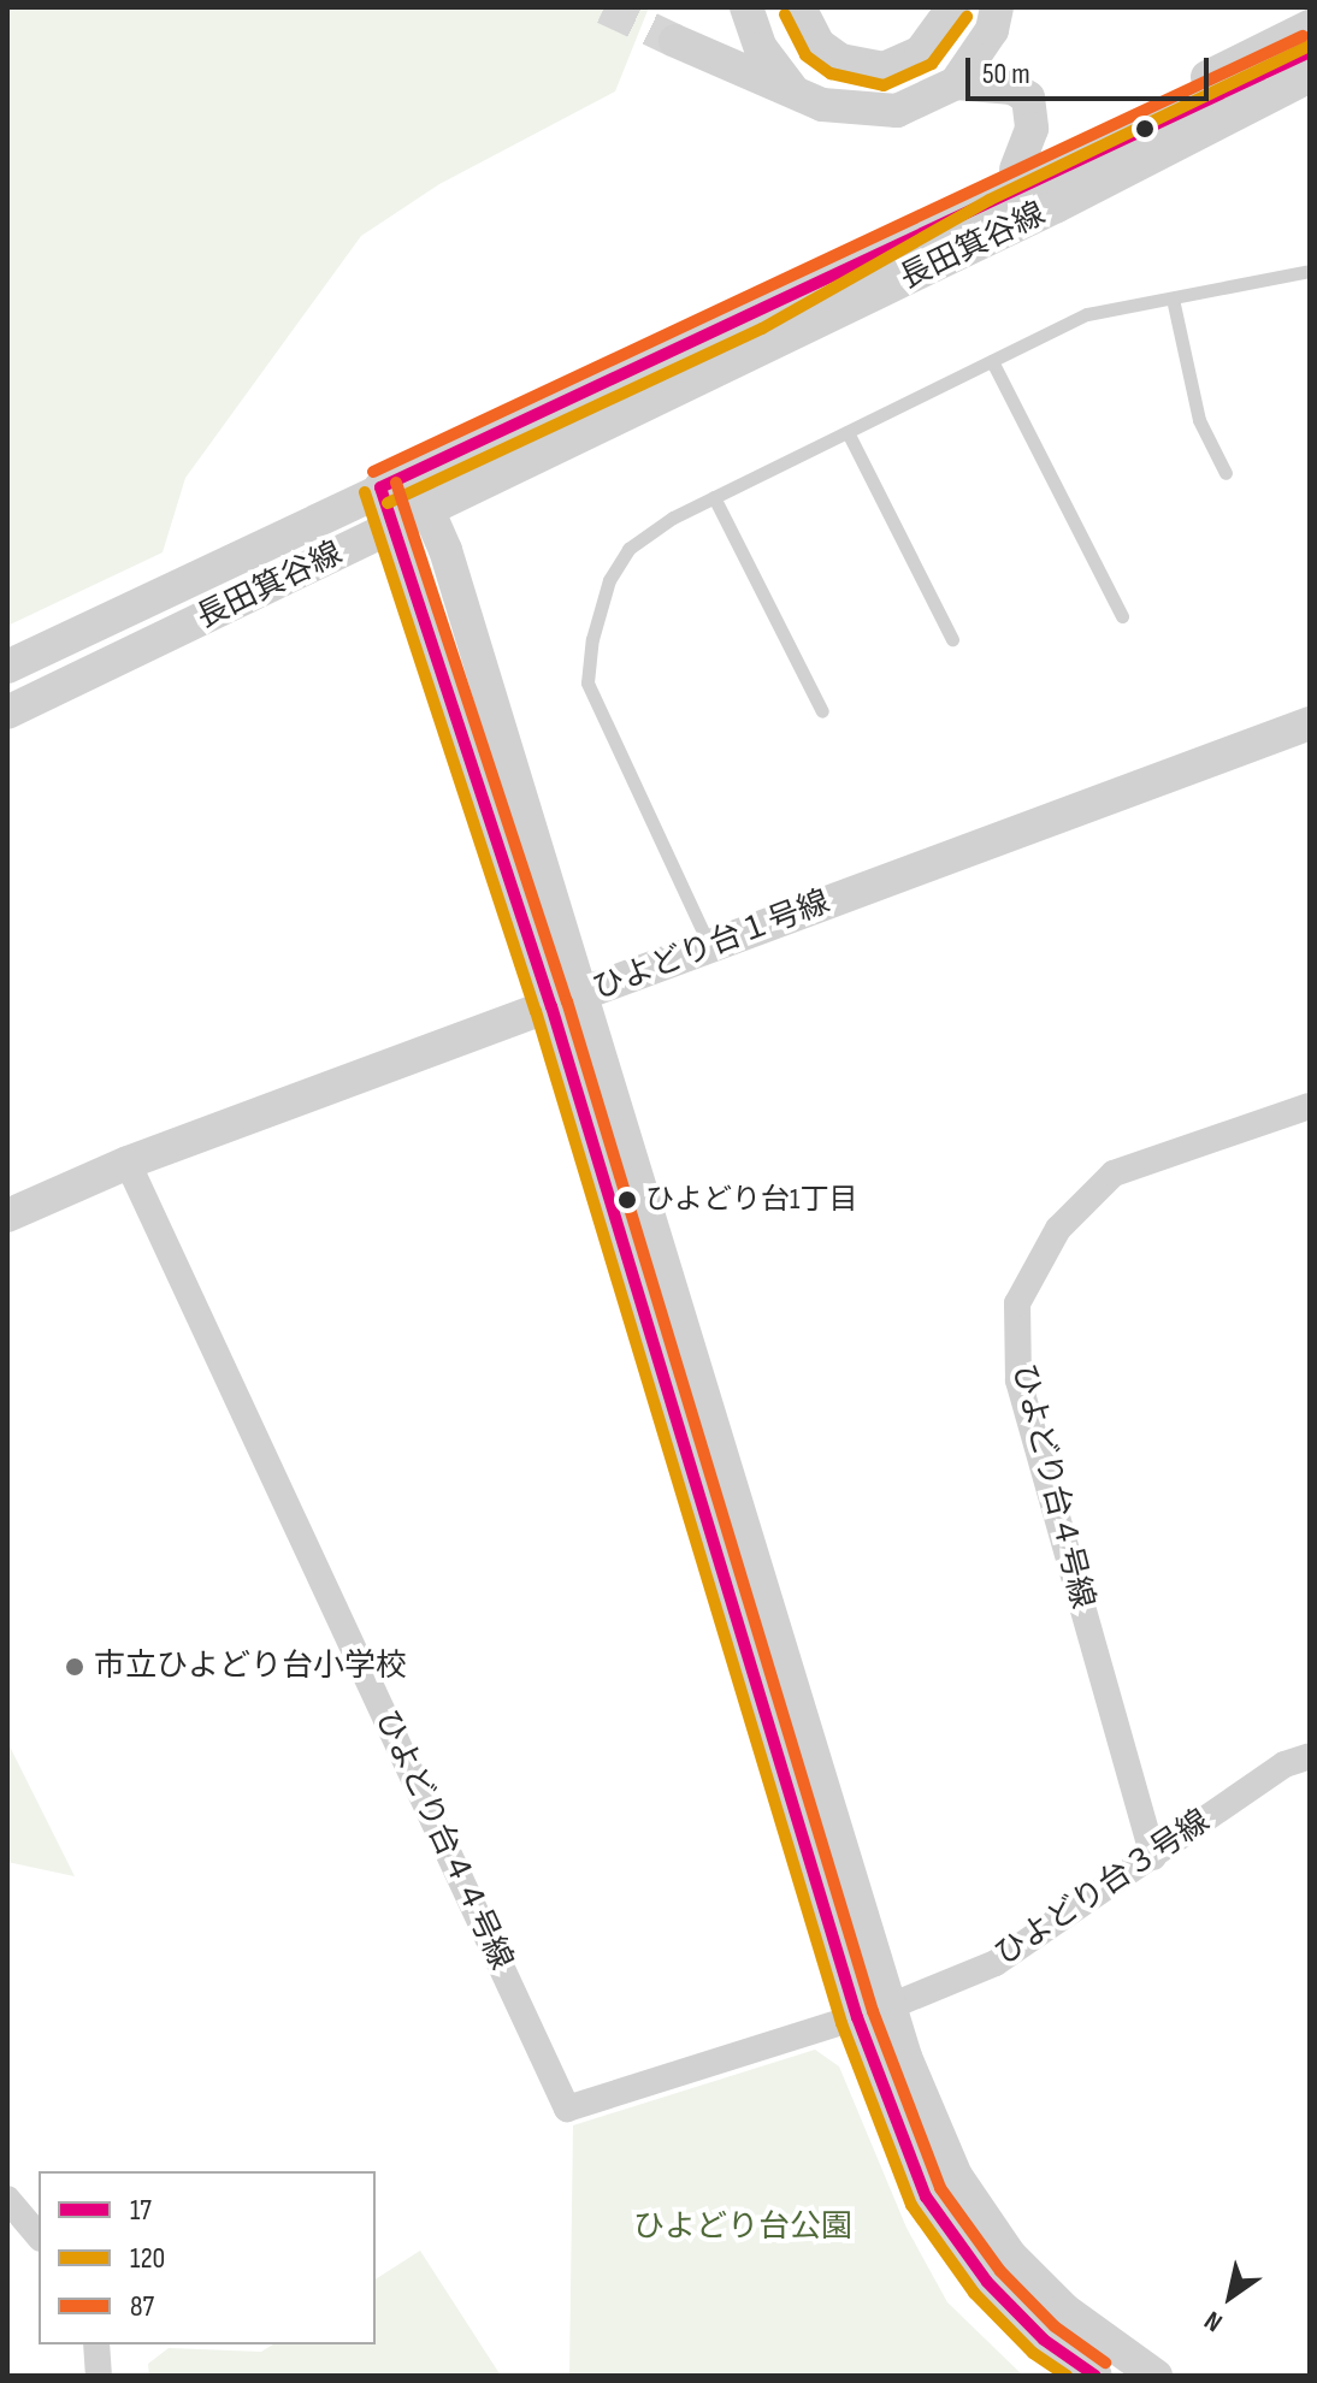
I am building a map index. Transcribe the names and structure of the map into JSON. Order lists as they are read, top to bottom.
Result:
{
  "streets": {
    "street": [
      "長田箕谷線",
      "ひよどり台１号線",
      "ひよどり台４号線",
      "ひよどり台４４号線",
      "ひよどり台３号線"
    ]
  },
  "crossings": [
    ["ひよどり台１号線", "ひよどり台４４号線"],
    ["ひよどり台４号線", "ひよどり台３号線"],
    ["ひよどり台４４号線", "ひよどり台３号線"]
  ],
  "parks": ["ひよどり台公園"],
  "places": ["ひよどり台1丁目", "市立ひよどり台小学校"],
  "lines": ["transit line 120", "transit line 87", "transit line 17"],
  "legend": ["17", "120", "87"],
  "scale_bar": "50 m",
  "north": "bottom left"
}
